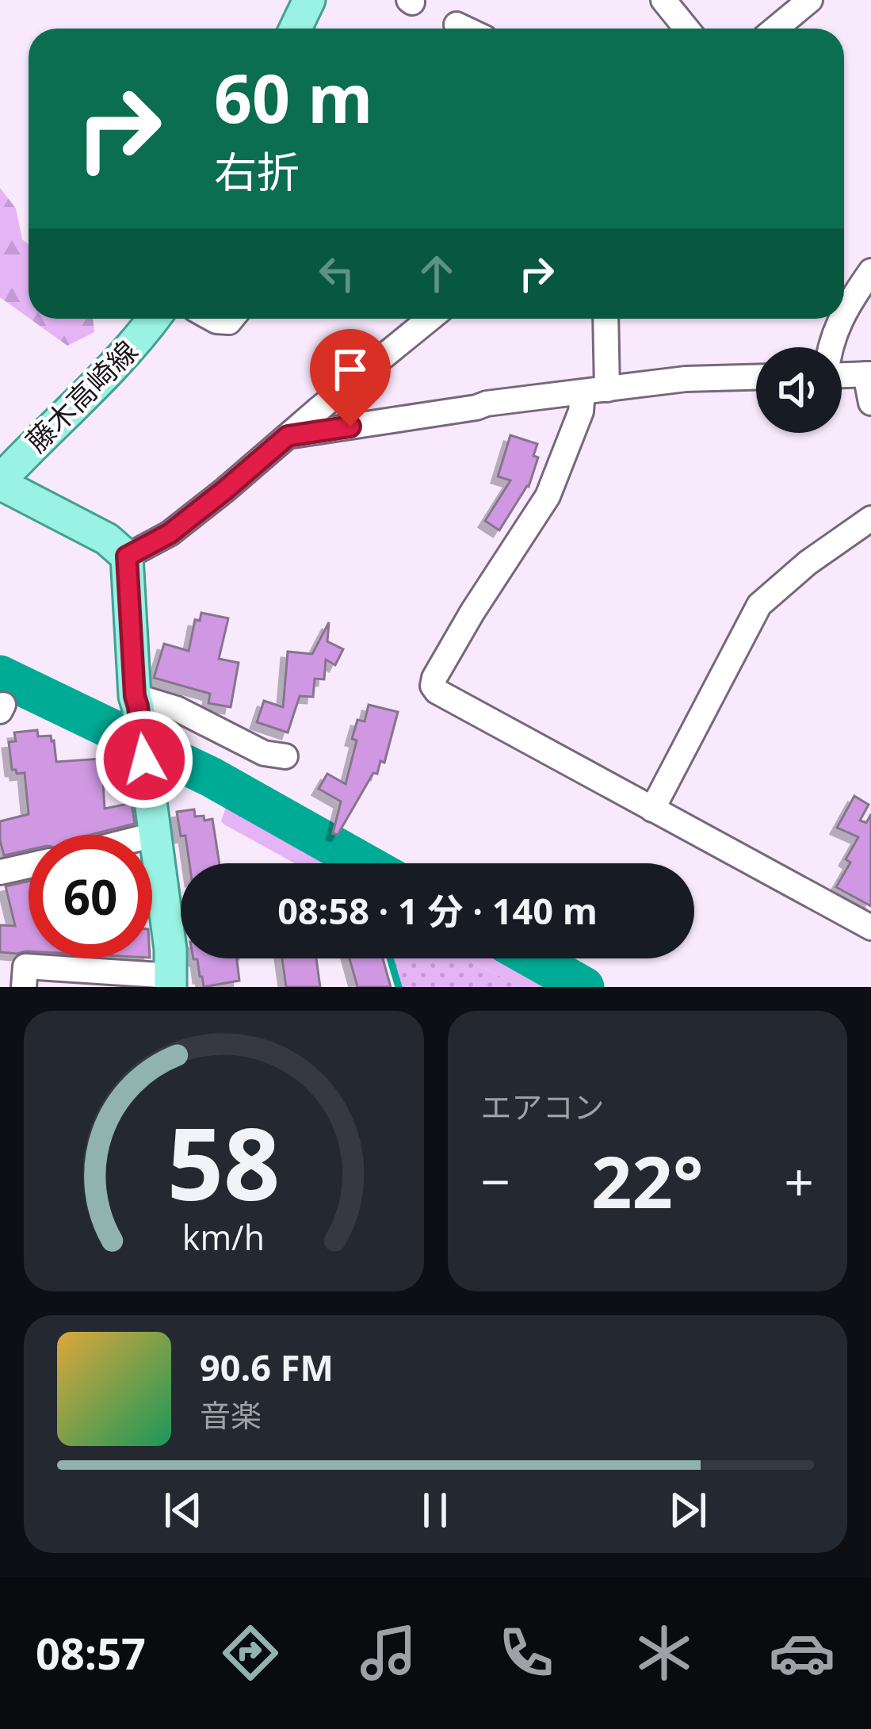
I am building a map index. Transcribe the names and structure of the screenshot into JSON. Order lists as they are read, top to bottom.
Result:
{
  "streets": {
    "main road": ["藤木高崎線"]
  },
  "page": {
    "turn": ["60 m", "右折"],
    "limit": "60",
    "trip": "08:58 · 1 分 · 140 m",
    "tile": "エアコン",
    "heat": ["−", "22°", "+"],
    "song": ["90.6 FM", "音楽"],
    "tabs": "08:57",
    "gauge": ["58", "km/h"]
  }
}
